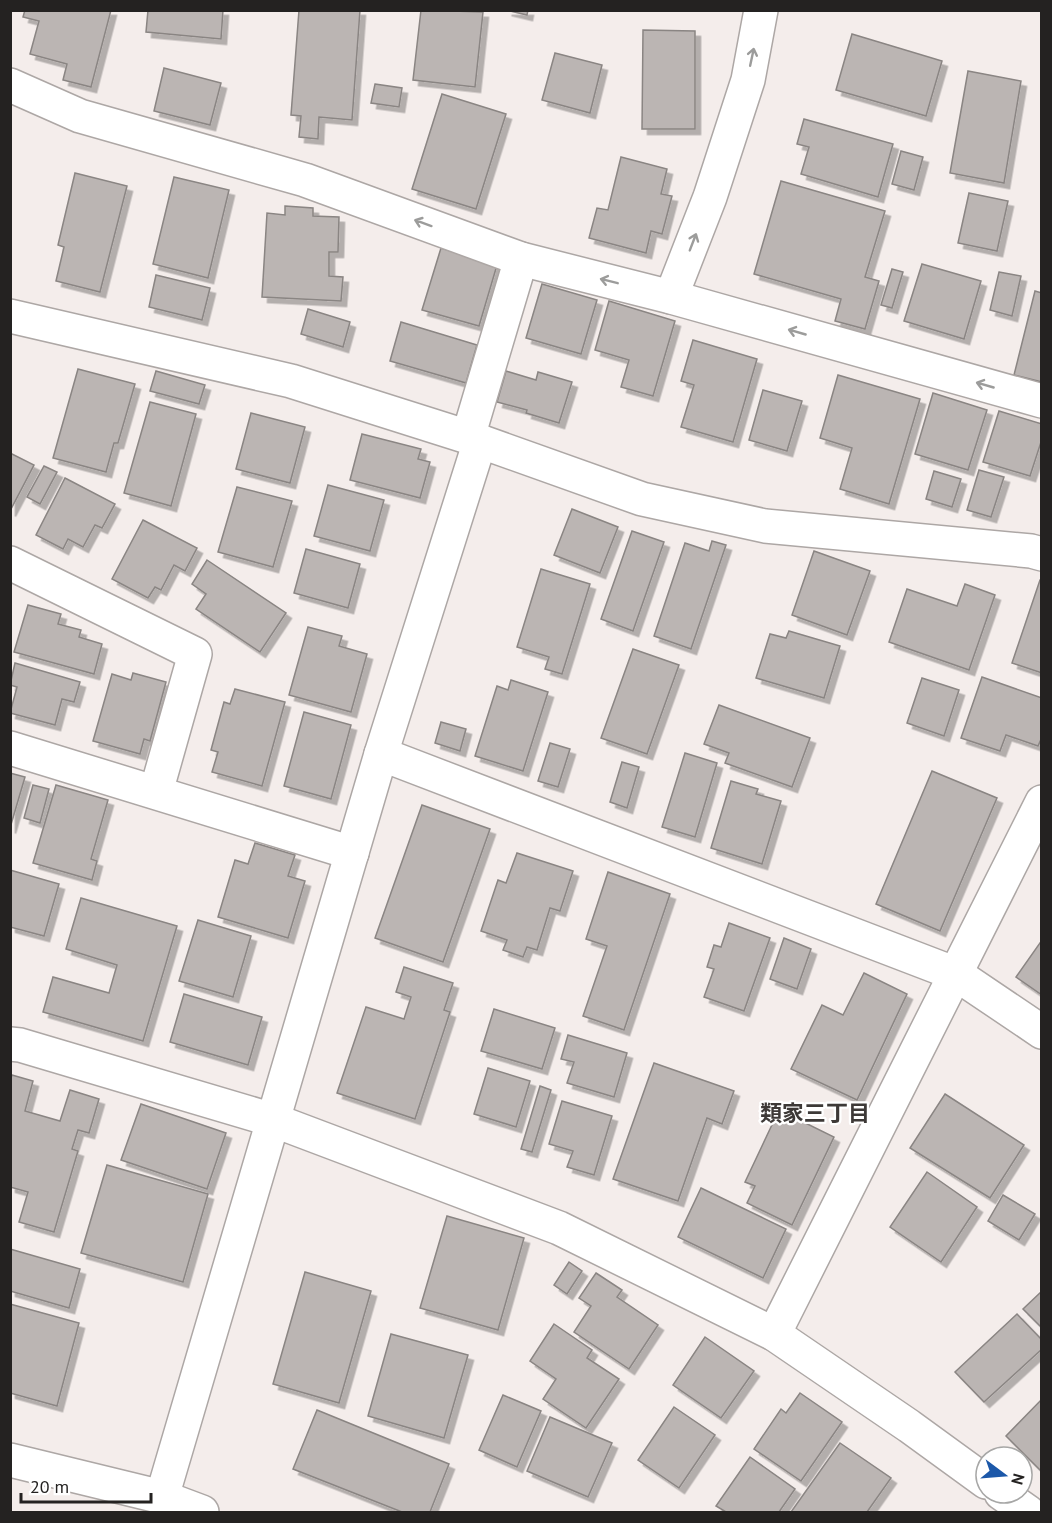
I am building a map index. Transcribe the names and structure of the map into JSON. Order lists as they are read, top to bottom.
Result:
{
  "districts": ["類家三丁目"],
  "scale_bar": "20 m",
  "north": "right"
}
